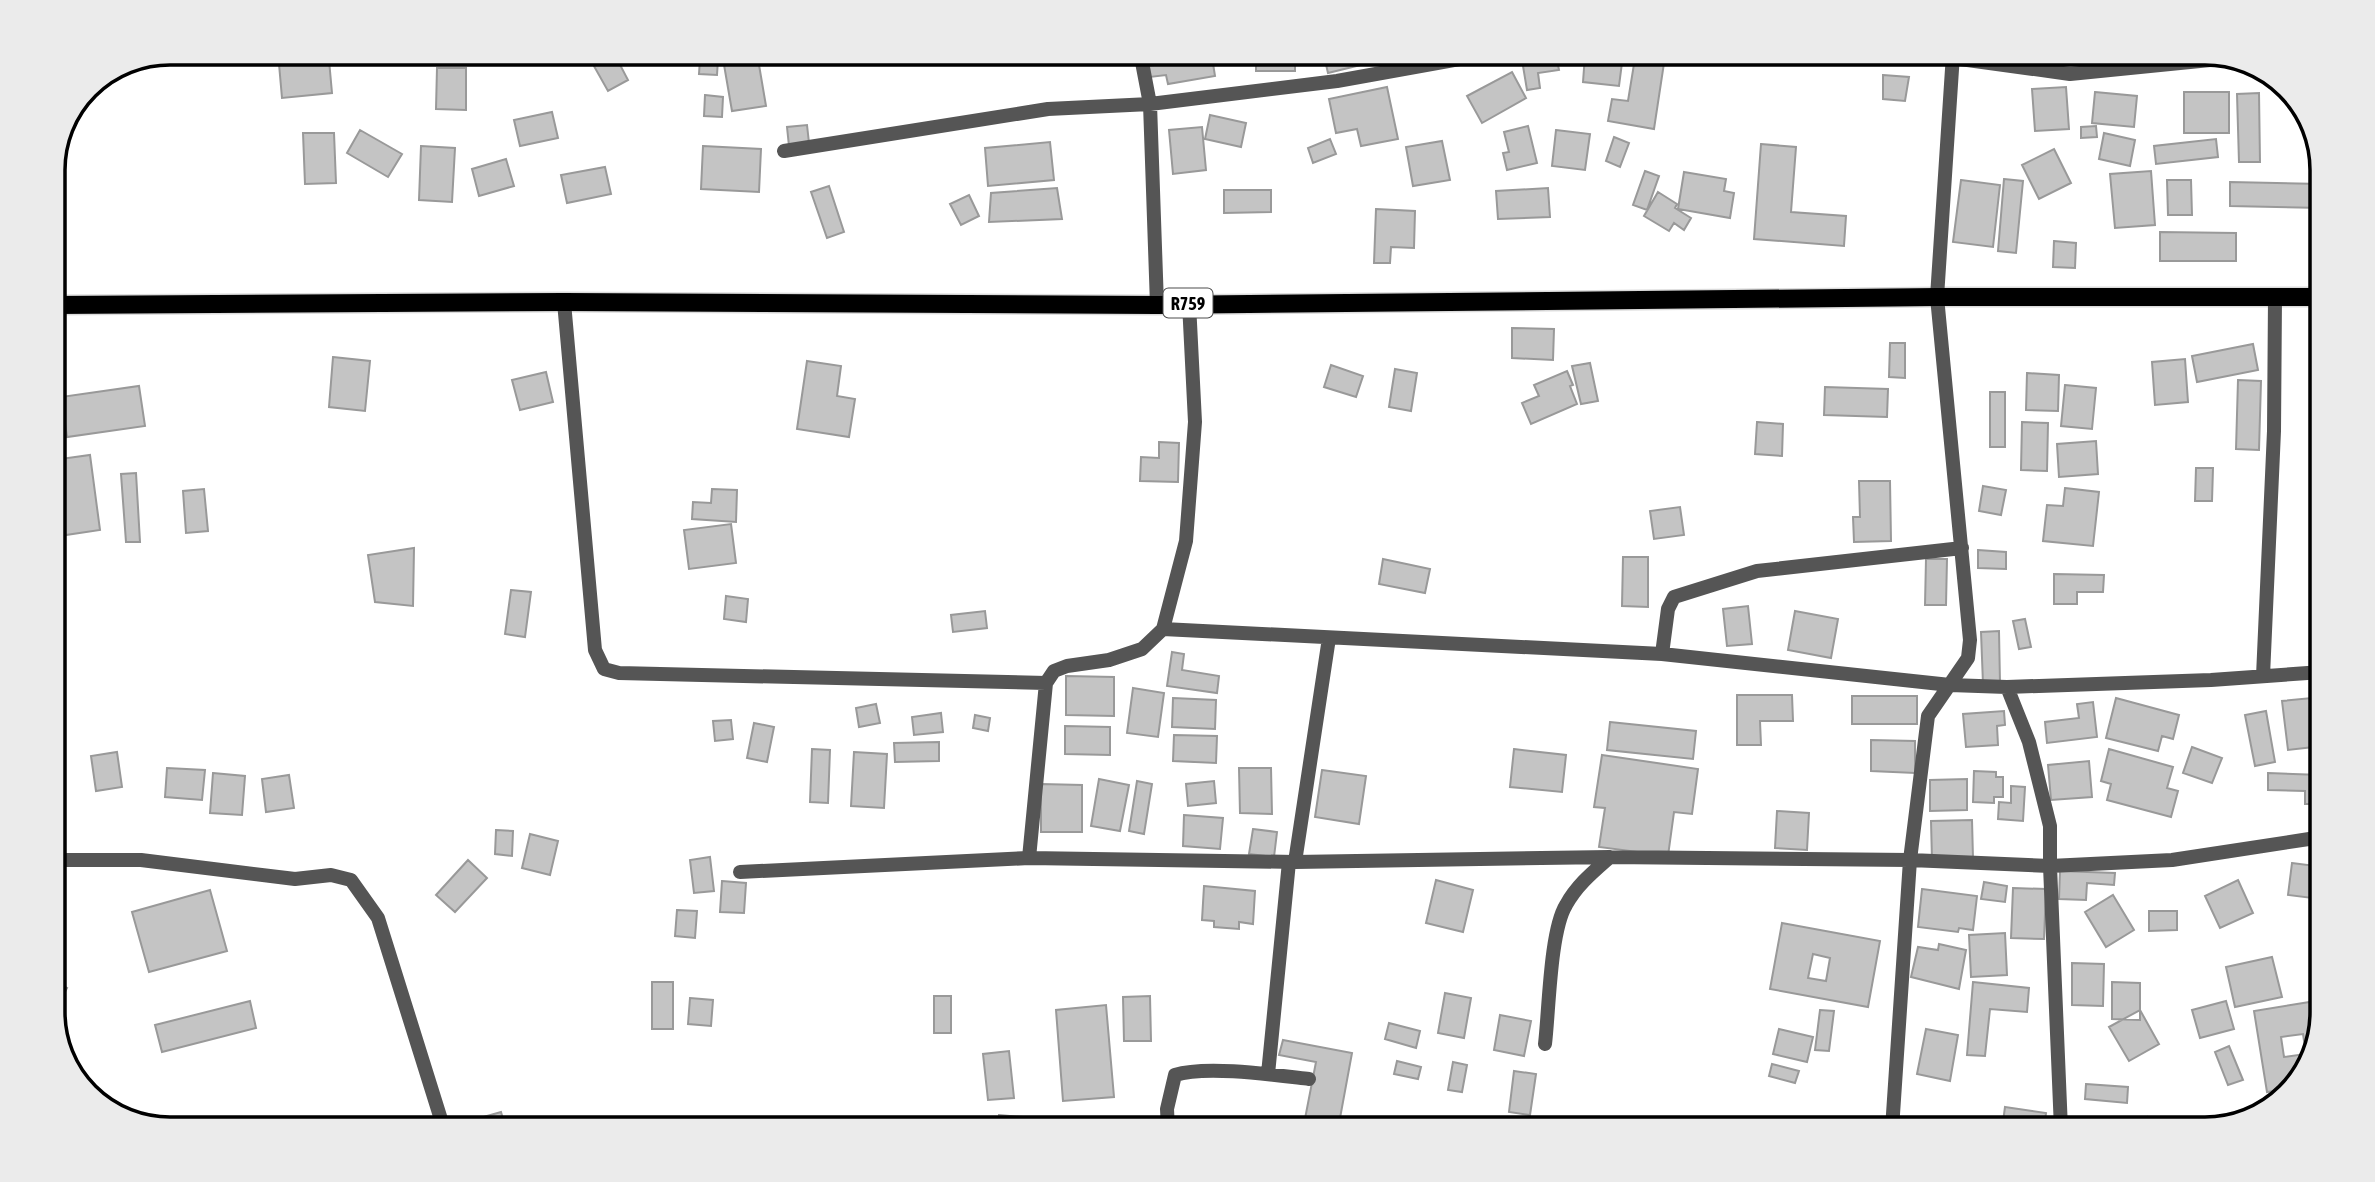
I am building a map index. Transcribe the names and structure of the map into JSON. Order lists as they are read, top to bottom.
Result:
{
  "streets": {
    "main road": ["R759"]
  }
}
